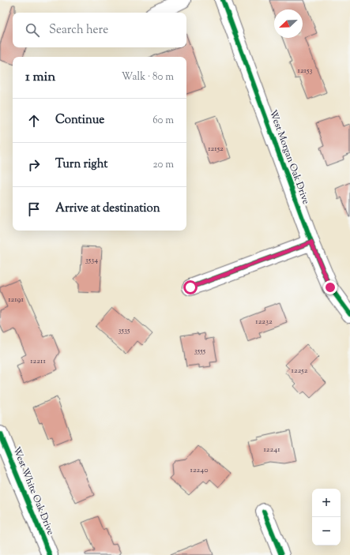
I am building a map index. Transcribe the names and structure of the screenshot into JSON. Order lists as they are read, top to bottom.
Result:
{
  "streets": {
    "street": ["West Morgan Oak Drive", "West White Oak Drive"]
  },
  "house_numbers": [
    "12153",
    "12152",
    "3534",
    "12191",
    "12232",
    "3535",
    "3555",
    "12211",
    "12252",
    "12241",
    "12240"
  ],
  "north": "bottom left",
  "page": {
    "search": "Search here",
    "heading": ["1 min", "Walk · 80 m"],
    "list": [
      ["Continue", "60 m"],
      ["Turn right", "20 m"],
      "Arrive at destination"
    ],
    "map_buttons": ["+", "−"]
  }
}
